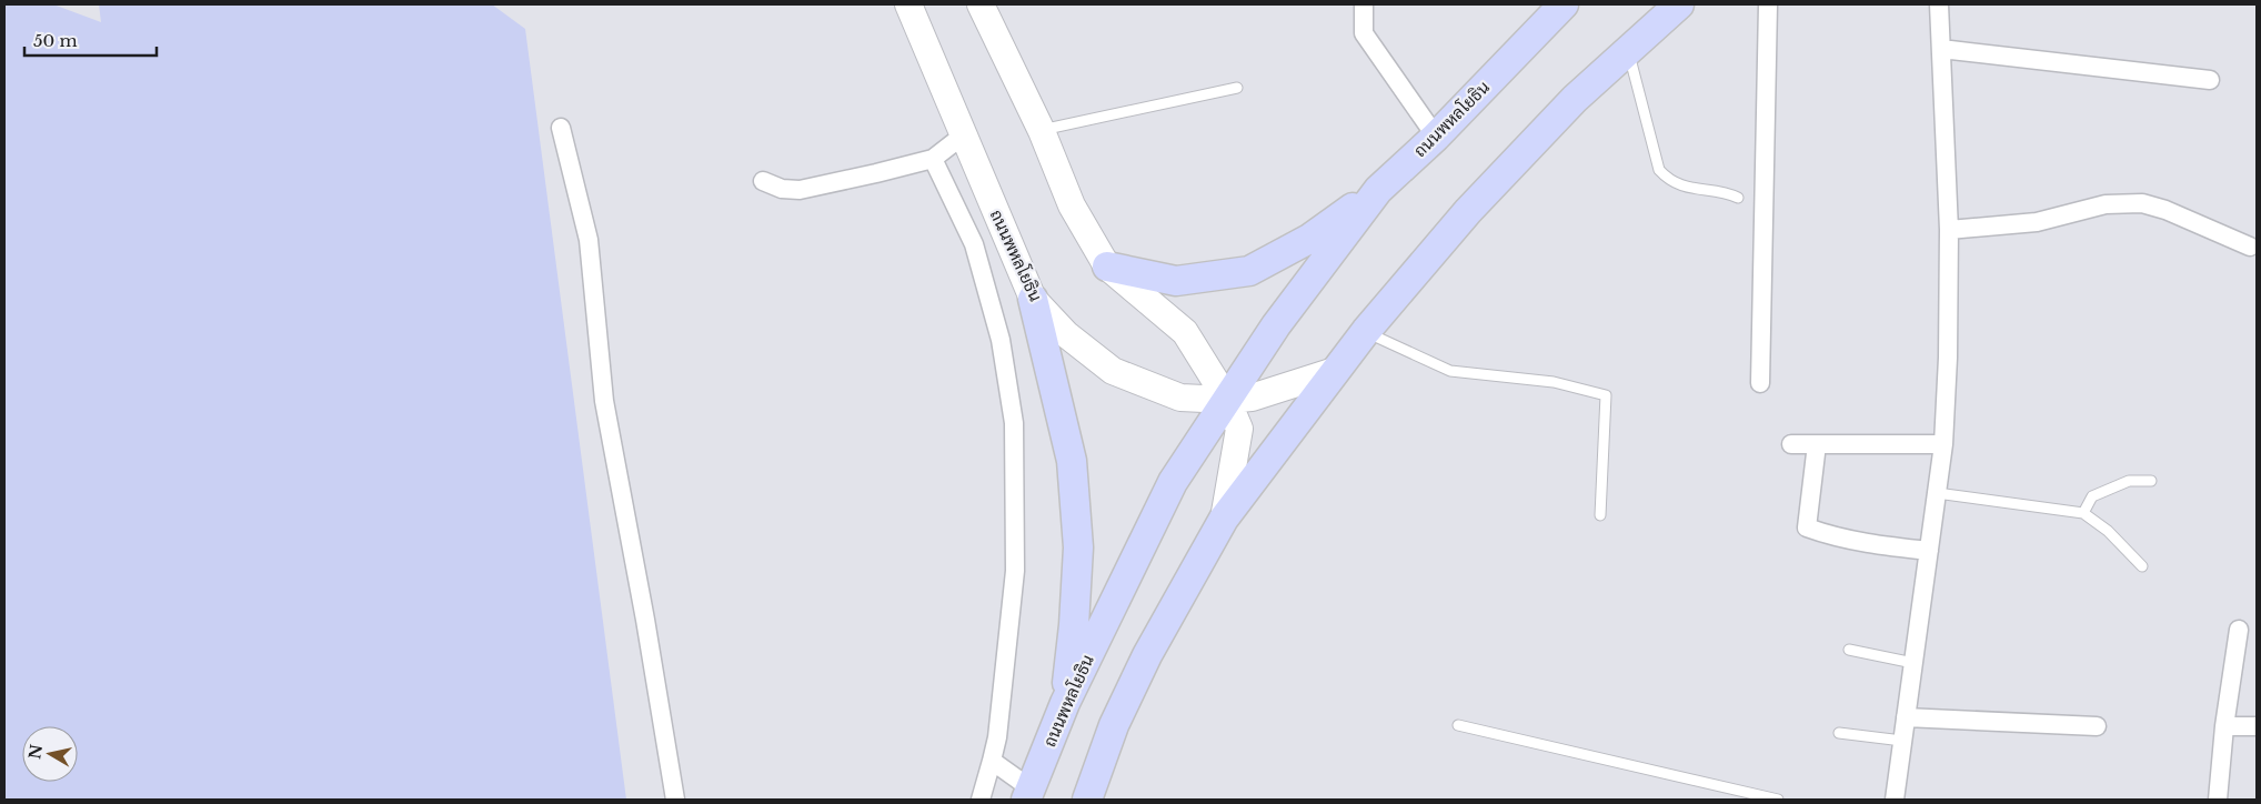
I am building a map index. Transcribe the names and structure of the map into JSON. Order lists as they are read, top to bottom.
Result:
{
  "streets": {
    "main road": ["ถนนพหลโยธิน"]
  },
  "scale_bar": "50 m",
  "north": "left"
}
